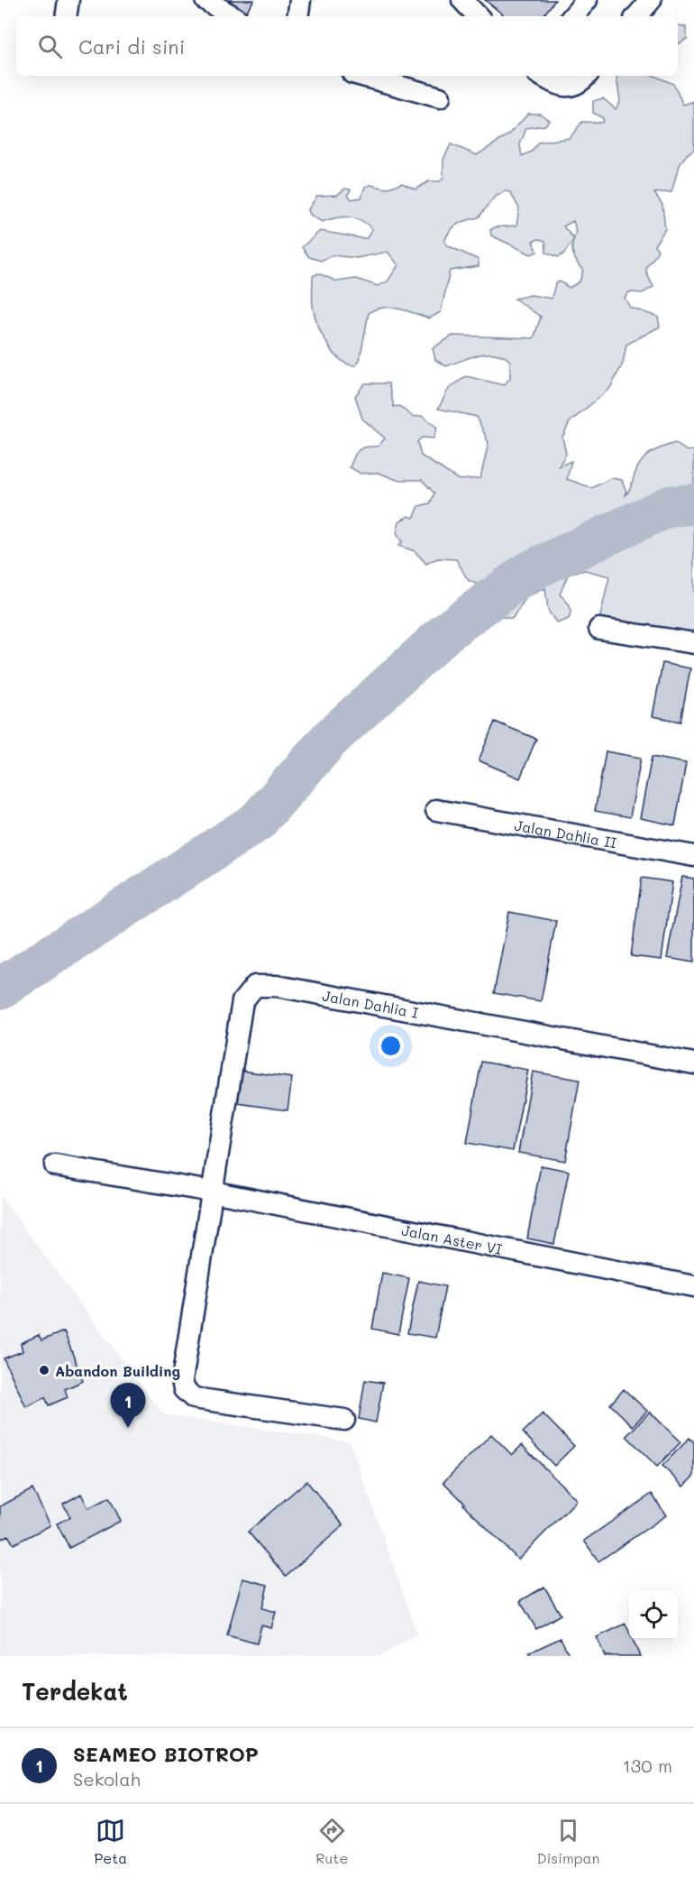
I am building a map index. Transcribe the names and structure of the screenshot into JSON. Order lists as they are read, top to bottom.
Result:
{
  "streets": {
    "street": ["Jalan Dahlia II", "Jalan Dahlia I", "Jalan Aster VI"]
  },
  "crossings": [
    ["Jalan Dahlia I", "Jalan Aster VI"]
  ],
  "places": ["Abandon Building"],
  "page": {
    "search": "Cari di sini",
    "pins": "1",
    "heading": "Terdekat",
    "list": [
      {
        "mark": "1",
        "name": "SEAMEO BIOTROP",
        "note": "Sekolah",
        "value": "130 m"
      }
    ],
    "nav": ["Peta", "Rute", "Disimpan"]
  }
}
